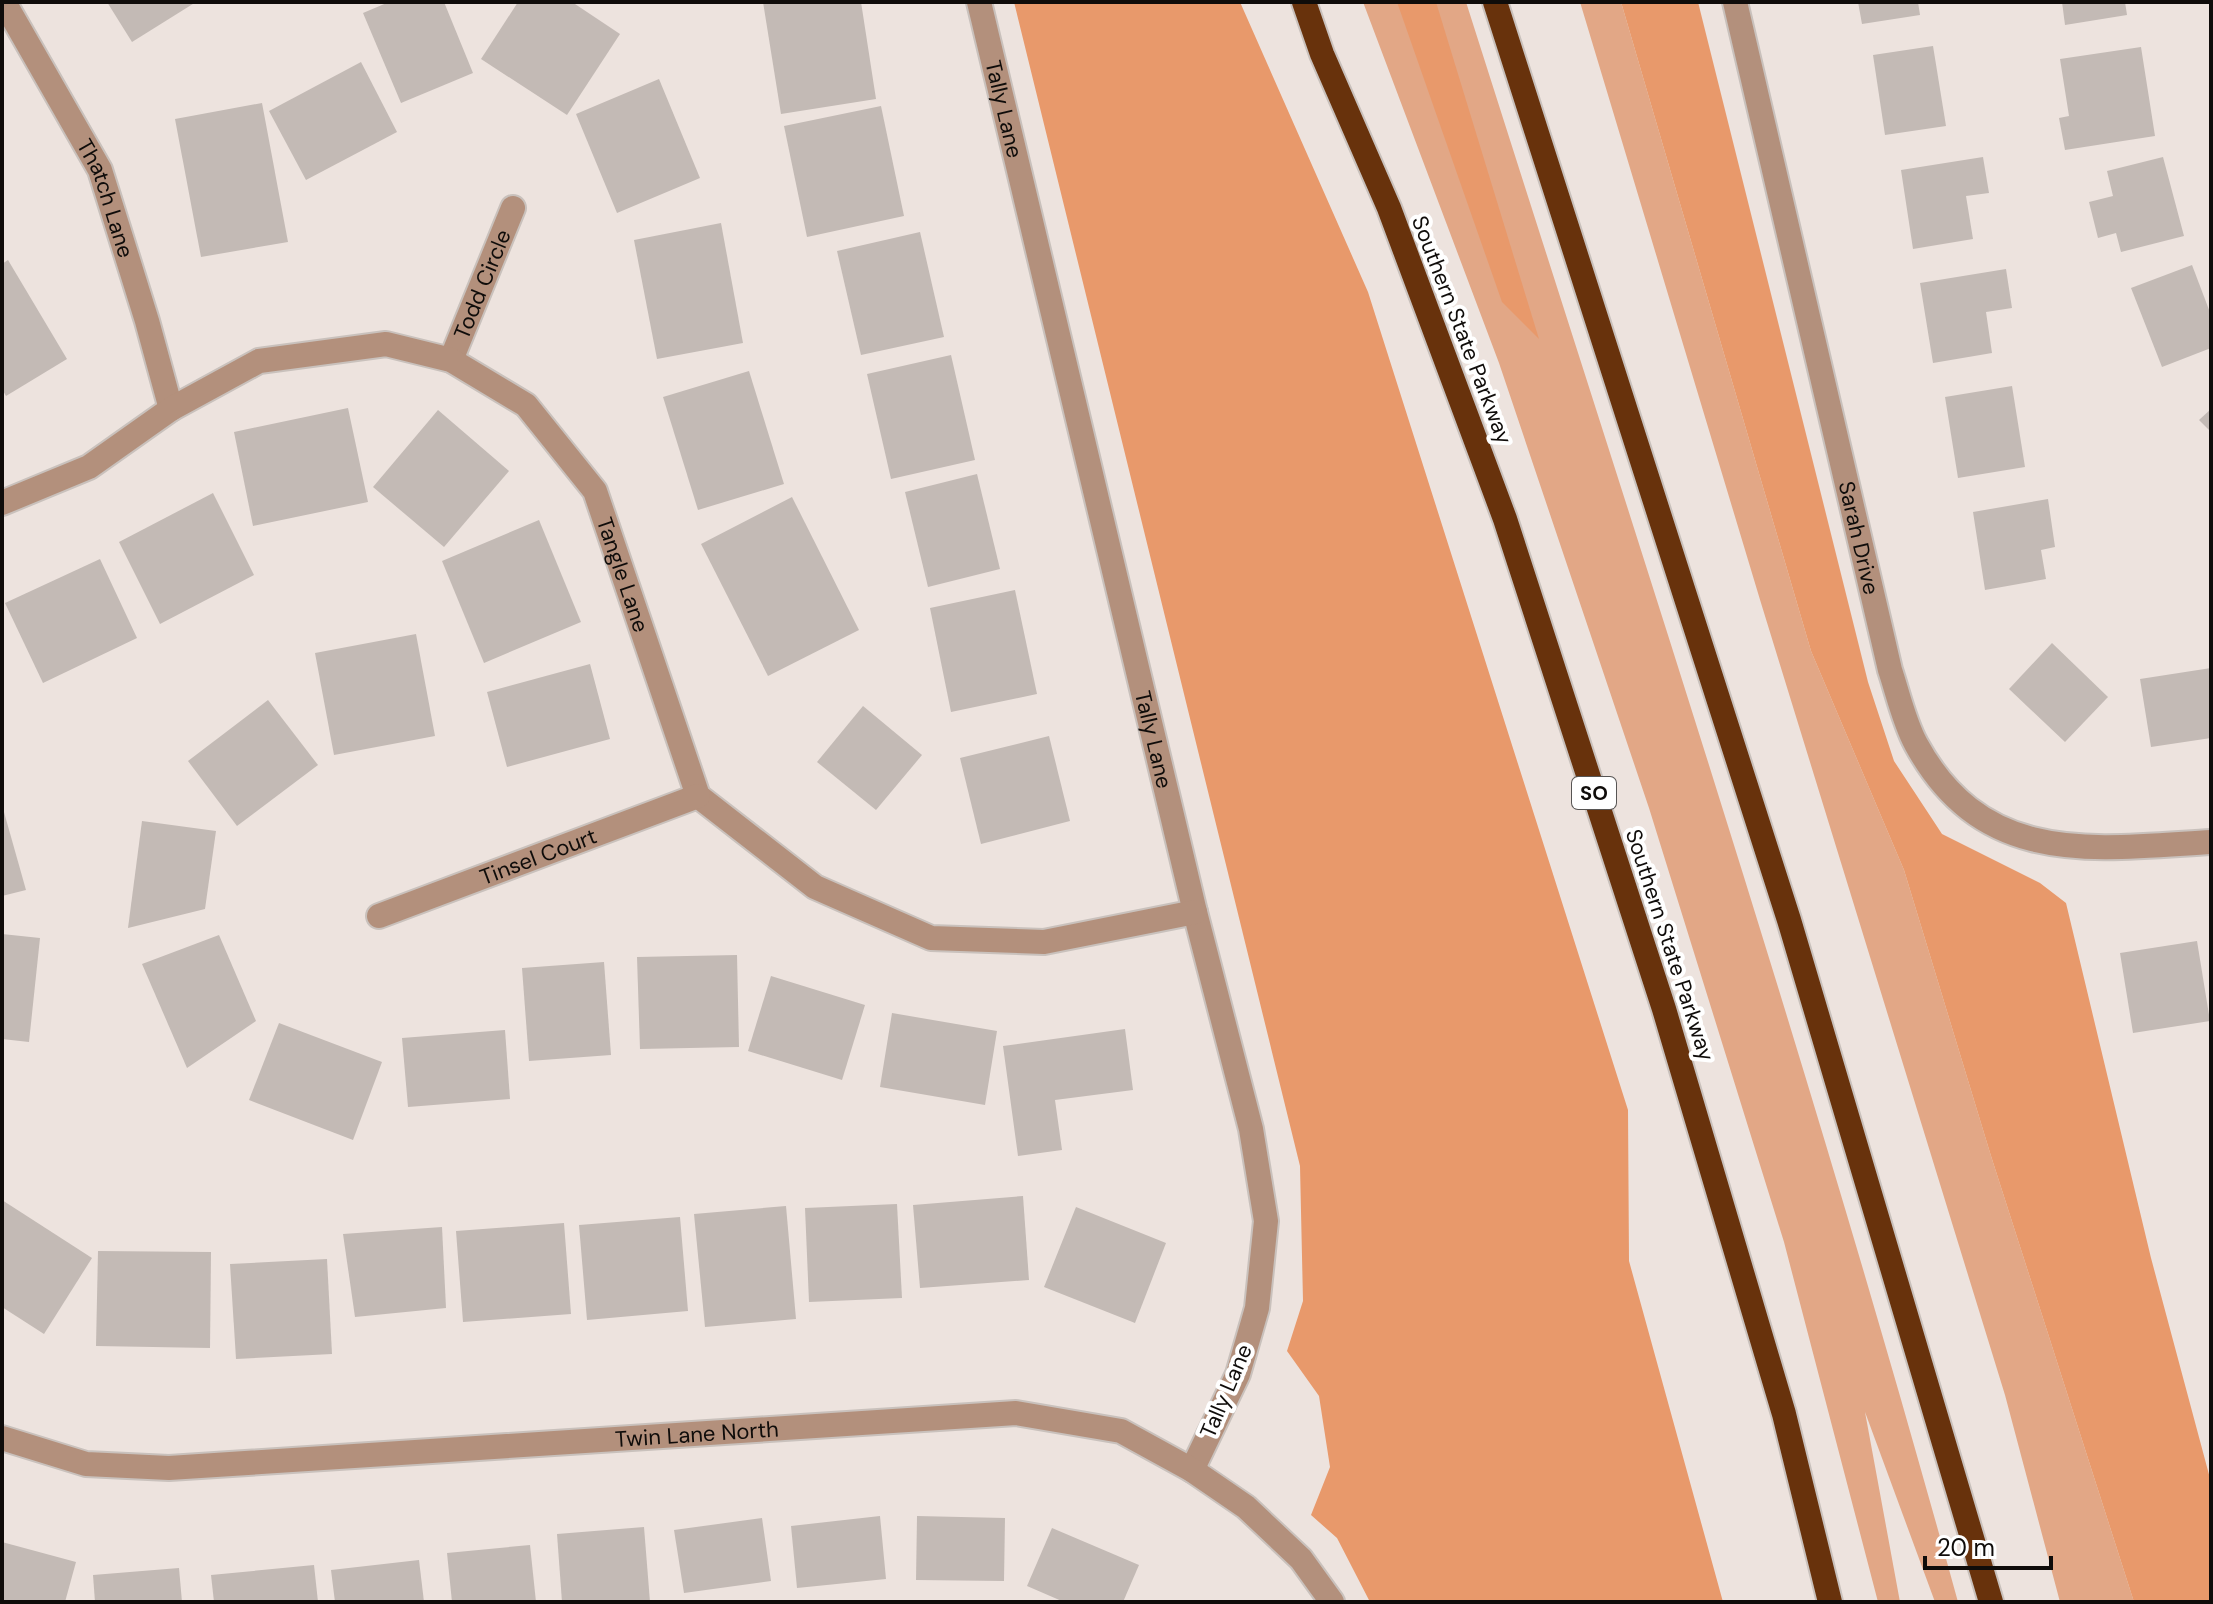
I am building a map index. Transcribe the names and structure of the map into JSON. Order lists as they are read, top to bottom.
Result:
{
  "streets": {
    "highway": ["Southern State Parkway", "SO"],
    "street": [
      "Tally Lane",
      "Thatch Lane",
      "Todd Circle",
      "Sarah Drive",
      "Tangle Lane",
      "Tinsel Court",
      "Twin Lane North"
    ]
  },
  "crossings": [
    ["Tally Lane", "Twin Lane North"],
    ["Thatch Lane", "Tangle Lane"],
    ["Todd Circle", "Tangle Lane"],
    ["Tangle Lane", "Tinsel Court"]
  ],
  "scale_bar": "20 m"
}
